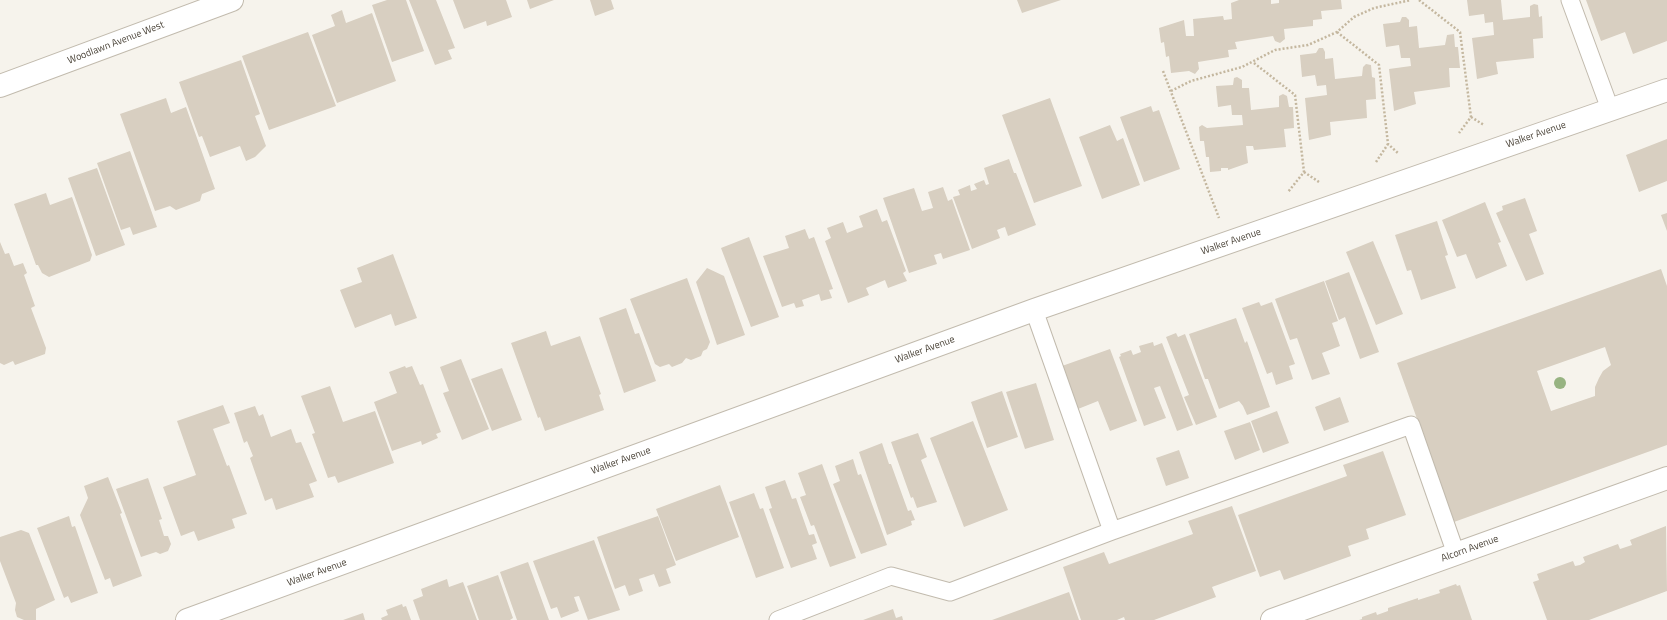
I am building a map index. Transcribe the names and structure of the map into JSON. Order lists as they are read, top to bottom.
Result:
{
  "streets": {
    "street": ["Woodlawn Avenue West", "Walker Avenue", "Alcorn Avenue"]
  }
}
